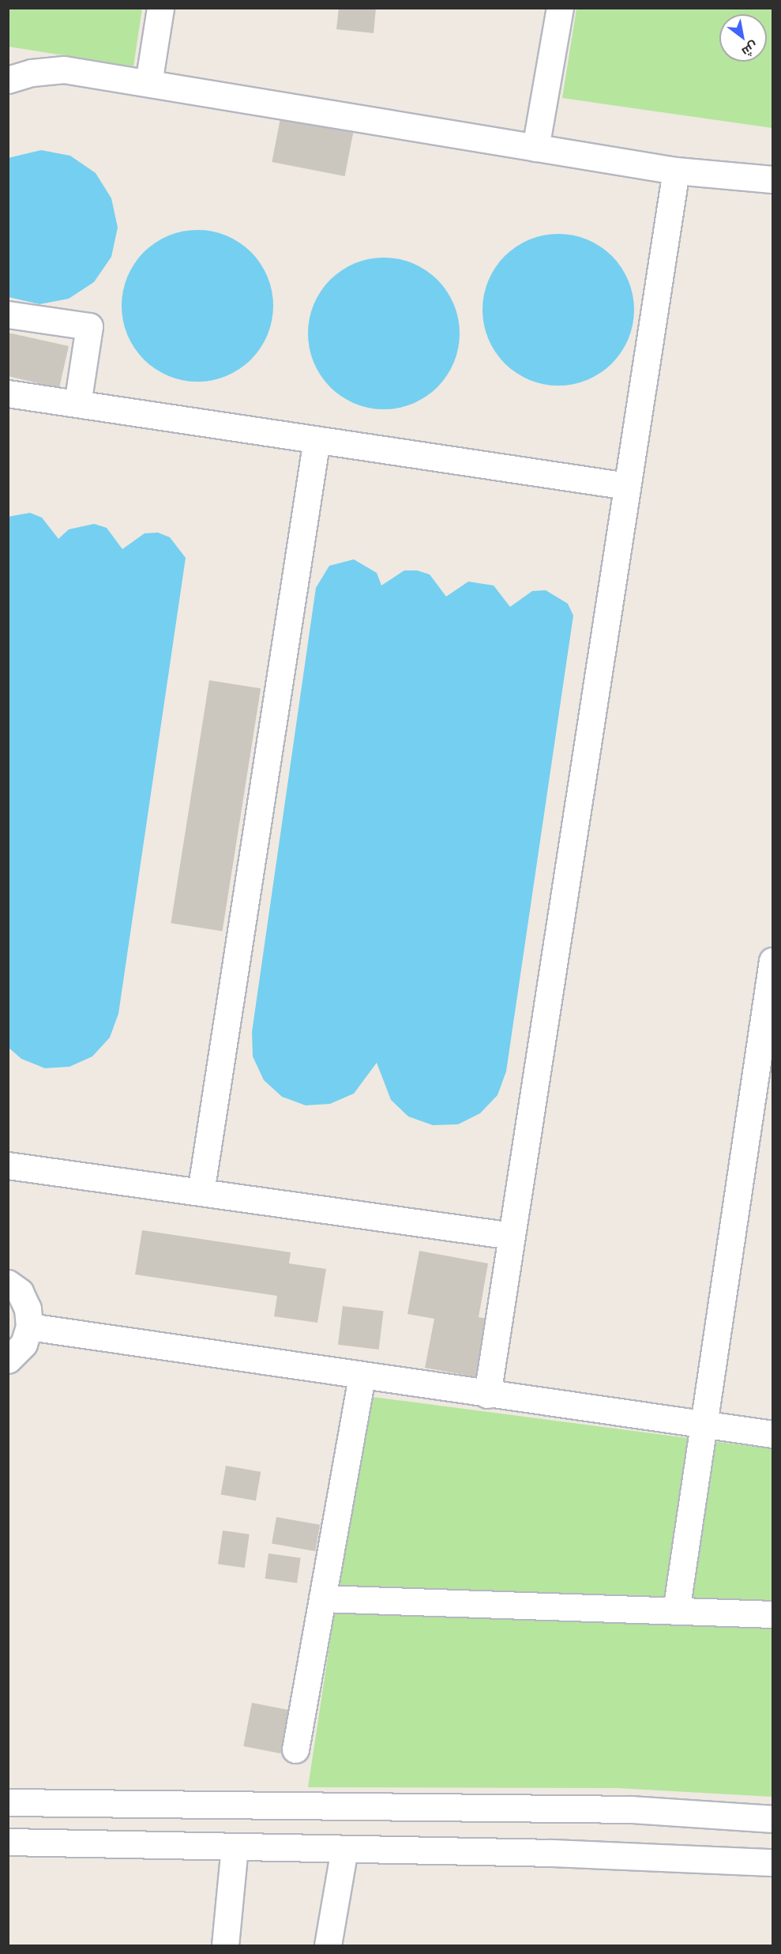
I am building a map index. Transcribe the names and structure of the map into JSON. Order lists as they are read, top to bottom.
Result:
{
  "north": "bottom right"
}
